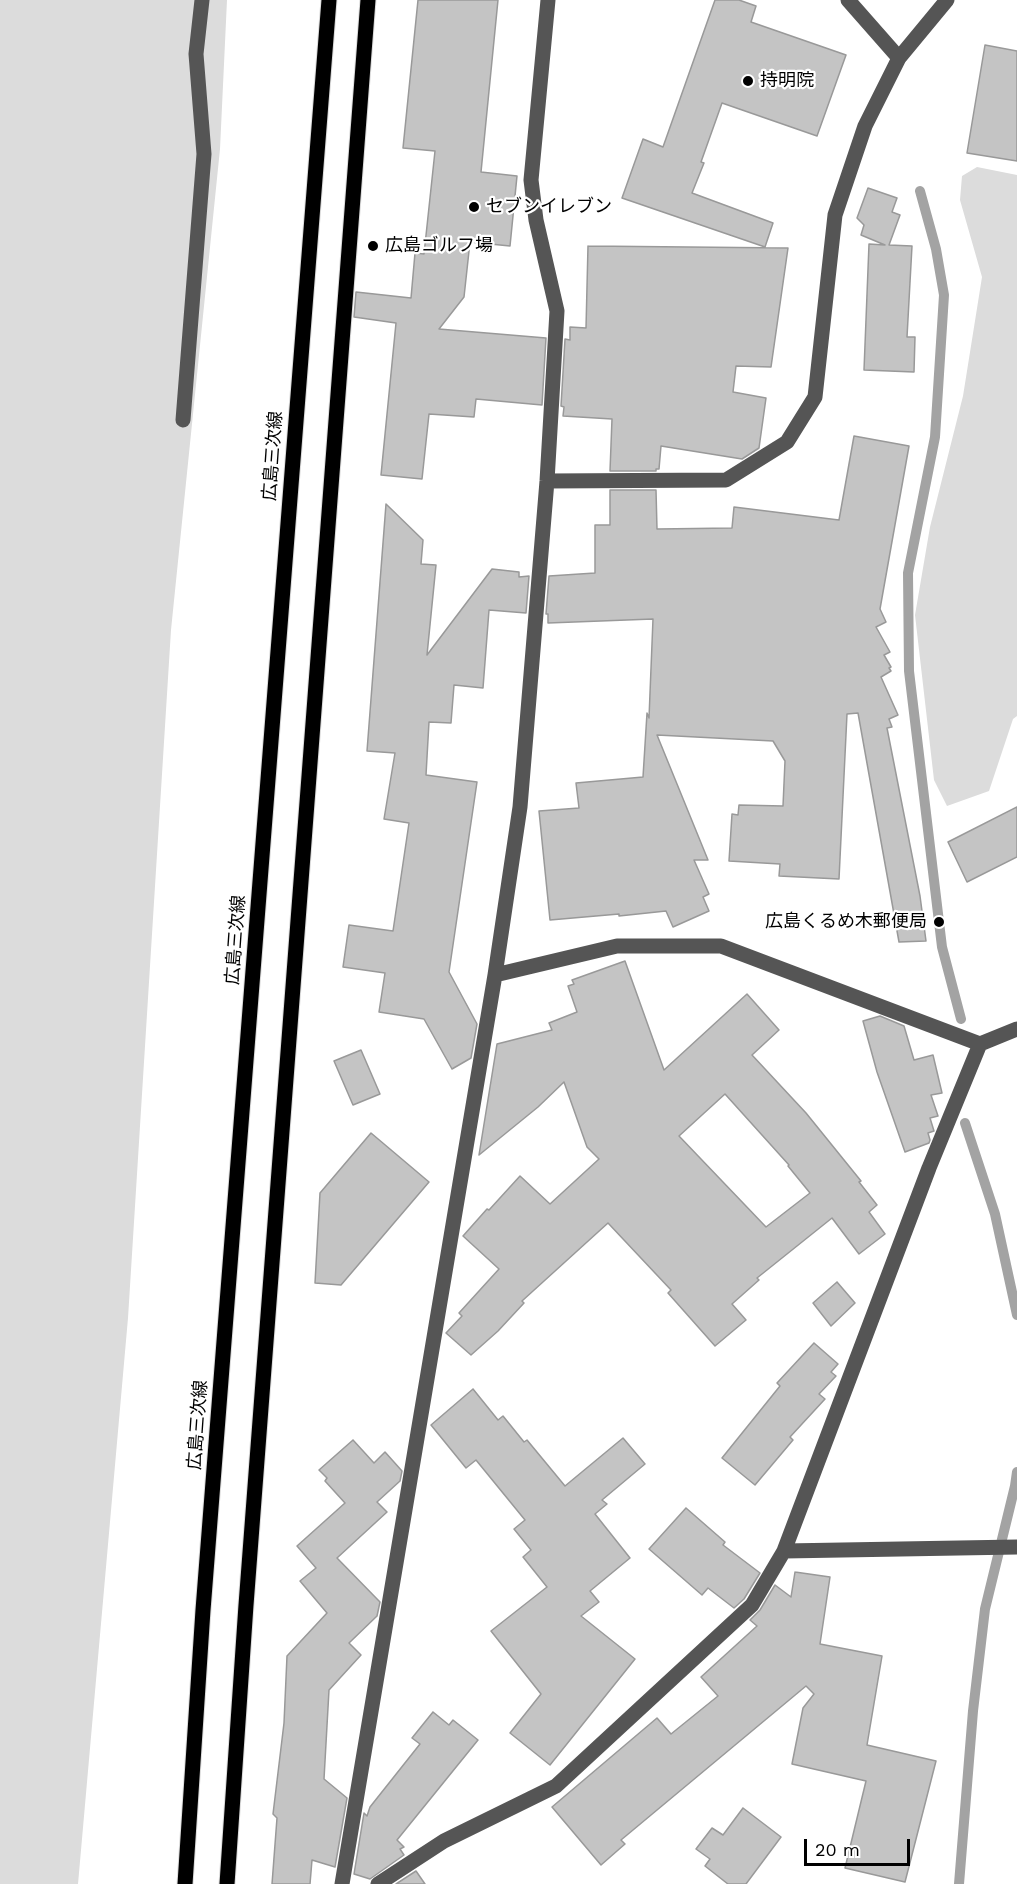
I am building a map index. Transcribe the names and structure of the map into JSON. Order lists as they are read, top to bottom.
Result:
{
  "streets": {
    "main road": ["広島三次線"]
  },
  "places": [
    "持明院",
    "セブンイレブン",
    "広島ゴルフ場",
    "広島くるめ木郵便局"
  ],
  "scale_bar": "20 m"
}
